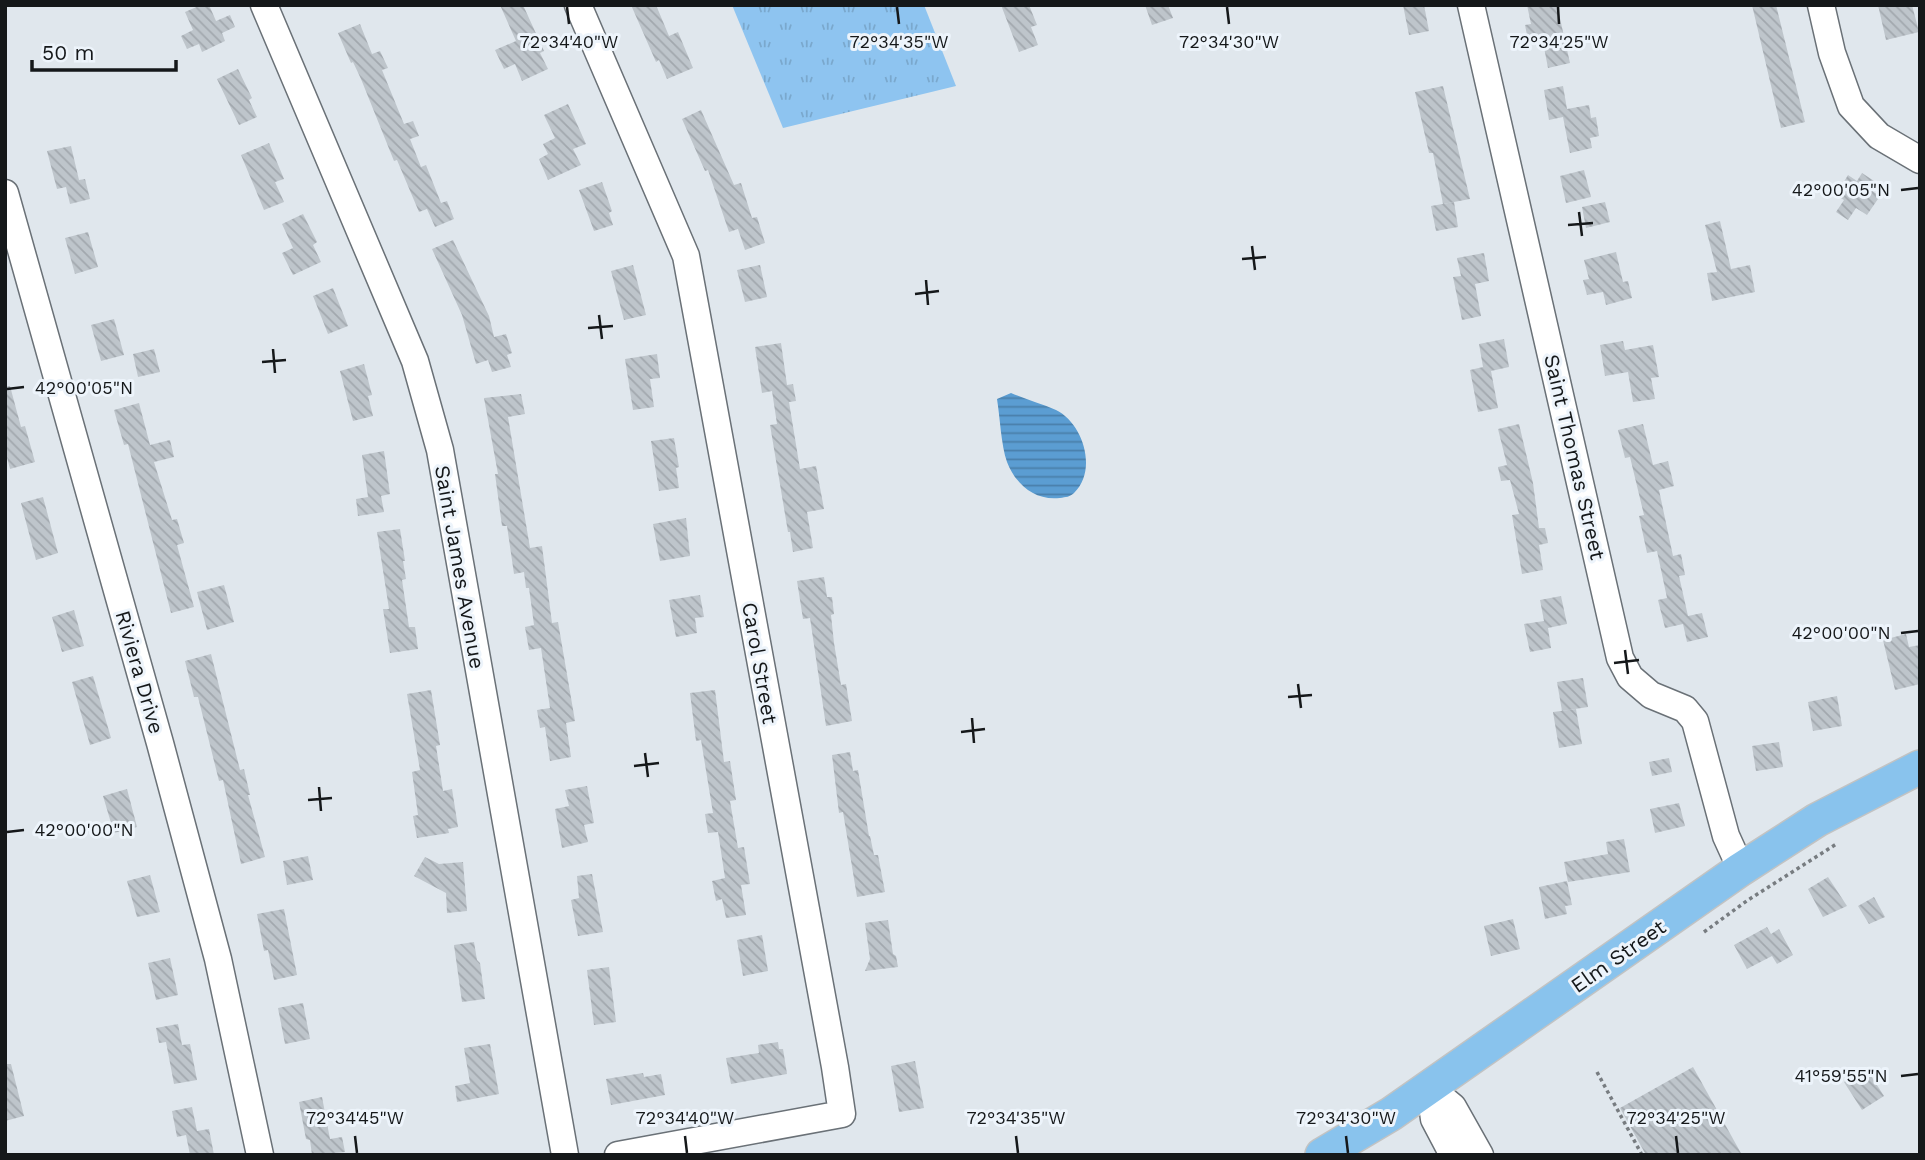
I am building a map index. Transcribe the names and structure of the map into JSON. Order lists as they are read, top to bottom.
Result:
{
  "streets": {
    "main road": ["Elm Street"],
    "street": [
      "Saint Thomas Street",
      "Saint James Avenue",
      "Carol Street",
      "Riviera Drive"
    ]
  },
  "crossings": [
    ["Saint Thomas Street", "Elm Street"]
  ],
  "scale_bar": "50 m",
  "coordinates": [
    "72°34'40\"W",
    "72°34'35\"W",
    "72°34'30\"W",
    "72°34'25\"W",
    "42°00'05\"N",
    "42°00'00\"N",
    "41°59'55\"N",
    "72°34'45\"W"
  ]
}
